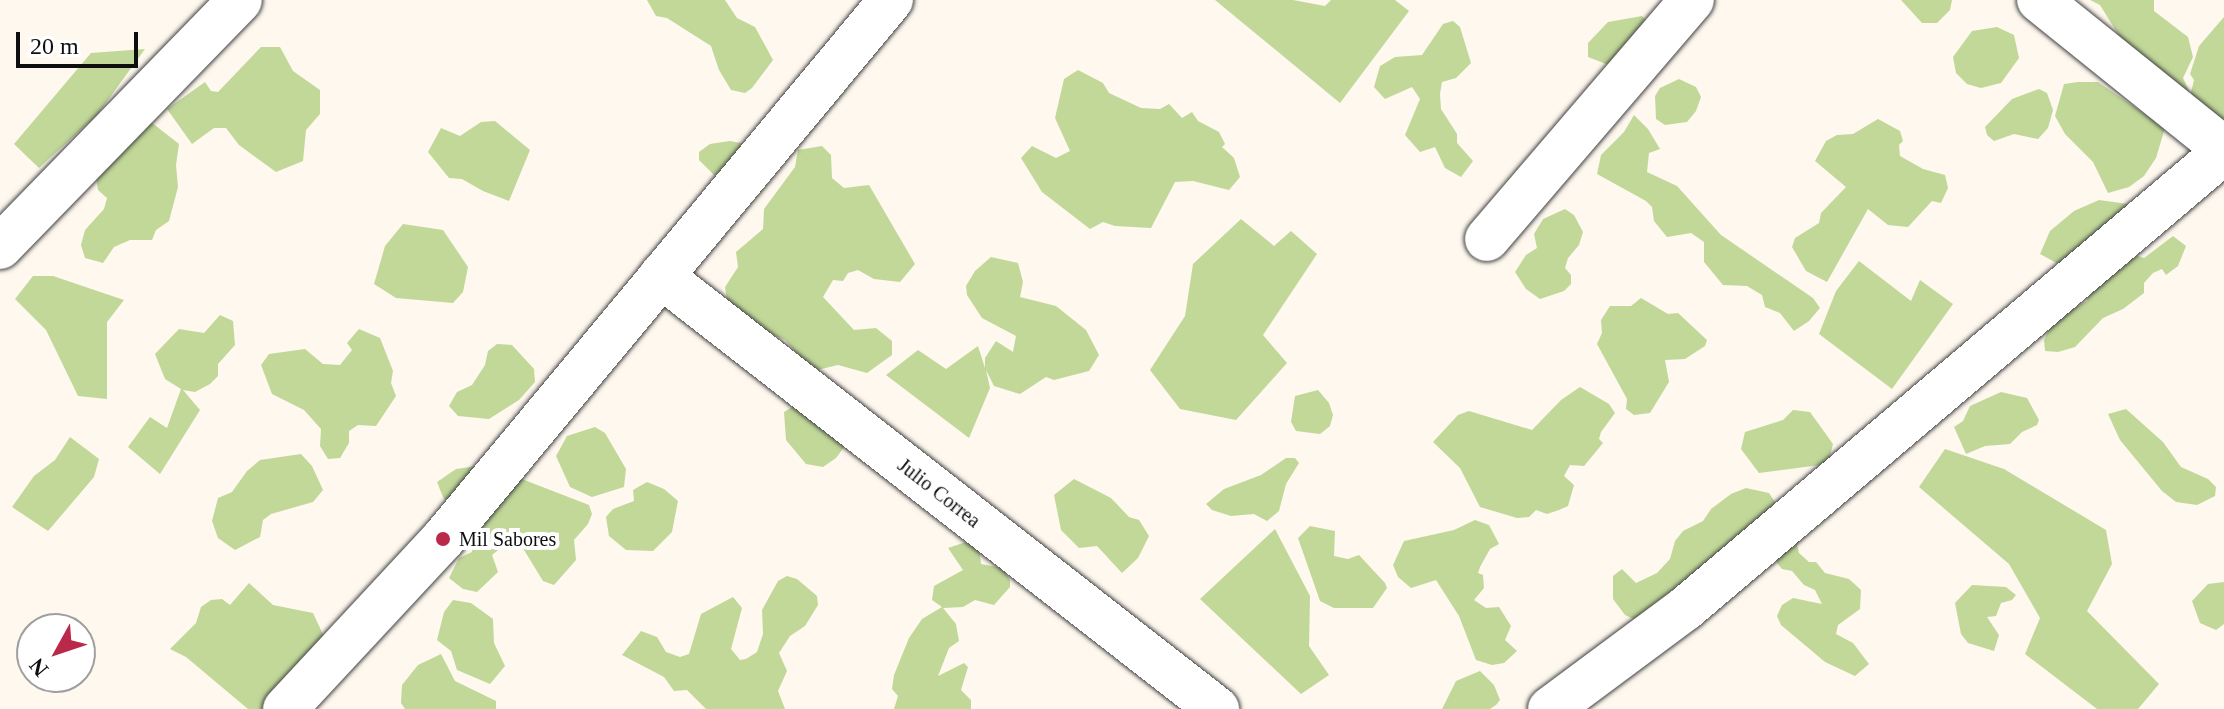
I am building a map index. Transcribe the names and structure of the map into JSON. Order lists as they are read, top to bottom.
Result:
{
  "streets": {
    "street": ["Julio Correa"]
  },
  "places": ["Mil Sabores"],
  "scale_bar": "20 m",
  "north": "bottom left"
}
